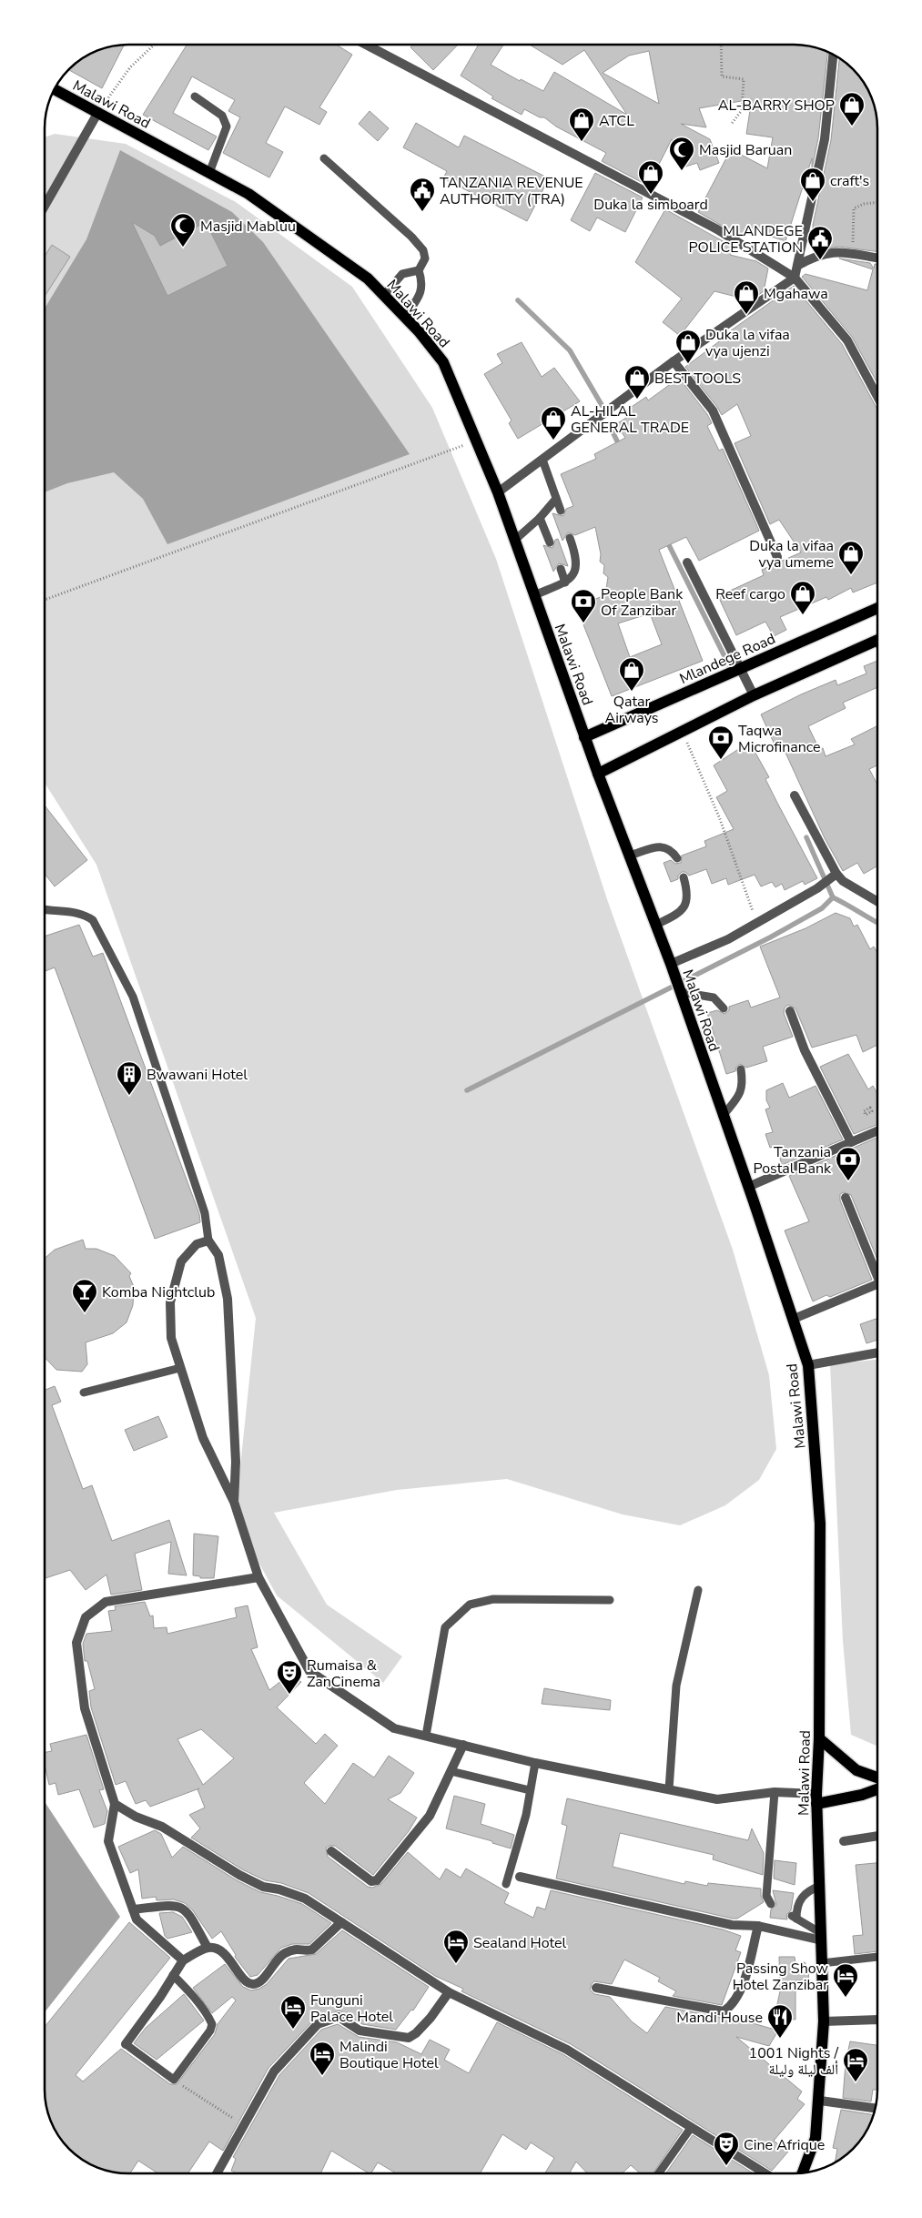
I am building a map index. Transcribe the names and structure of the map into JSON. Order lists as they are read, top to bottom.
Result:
{
  "streets": {
    "main road": ["Malawi Road", "Mlandege Road"]
  },
  "crossings": [
    ["Malawi Road", "Mlandege Road"]
  ],
  "places": {
    "shop": [
      "AL-BARRY SHOP",
      "ATCL",
      "Duka la simboard",
      "craft's",
      "Mgahawa",
      "Duka la vifaa vya ujenzi",
      "BEST TOOLS",
      "AL-HILAL GENERAL TRADE",
      "Duka la vifaa vya umeme",
      "Reef cargo",
      "Qatar Airways"
    ],
    "mosque": ["Masjid Baruan", "Masjid Mabluu"],
    "public building": ["TANZANIA REVENUE AUTHORITY (TRA)", "MLANDEGE POLICE STATION"],
    "bank": ["People Bank Of Zanzibar", "Taqwa Microfinance", "Tanzania Postal Bank"],
    "building": ["Bwawani Hotel"],
    "bar": ["Komba Nightclub"],
    "theatre": ["Rumaisa & ZanCinema", "Cine Afrique"],
    "hotel": [
      "Sealand Hotel",
      "Passing Show Hotel Zanzibar",
      "Funguni Palace Hotel",
      "Malindi Boutique Hotel",
      "1001 Nights / ألف ليلة وليلة"
    ],
    "restaurant": ["Mandi House"]
  }
}
